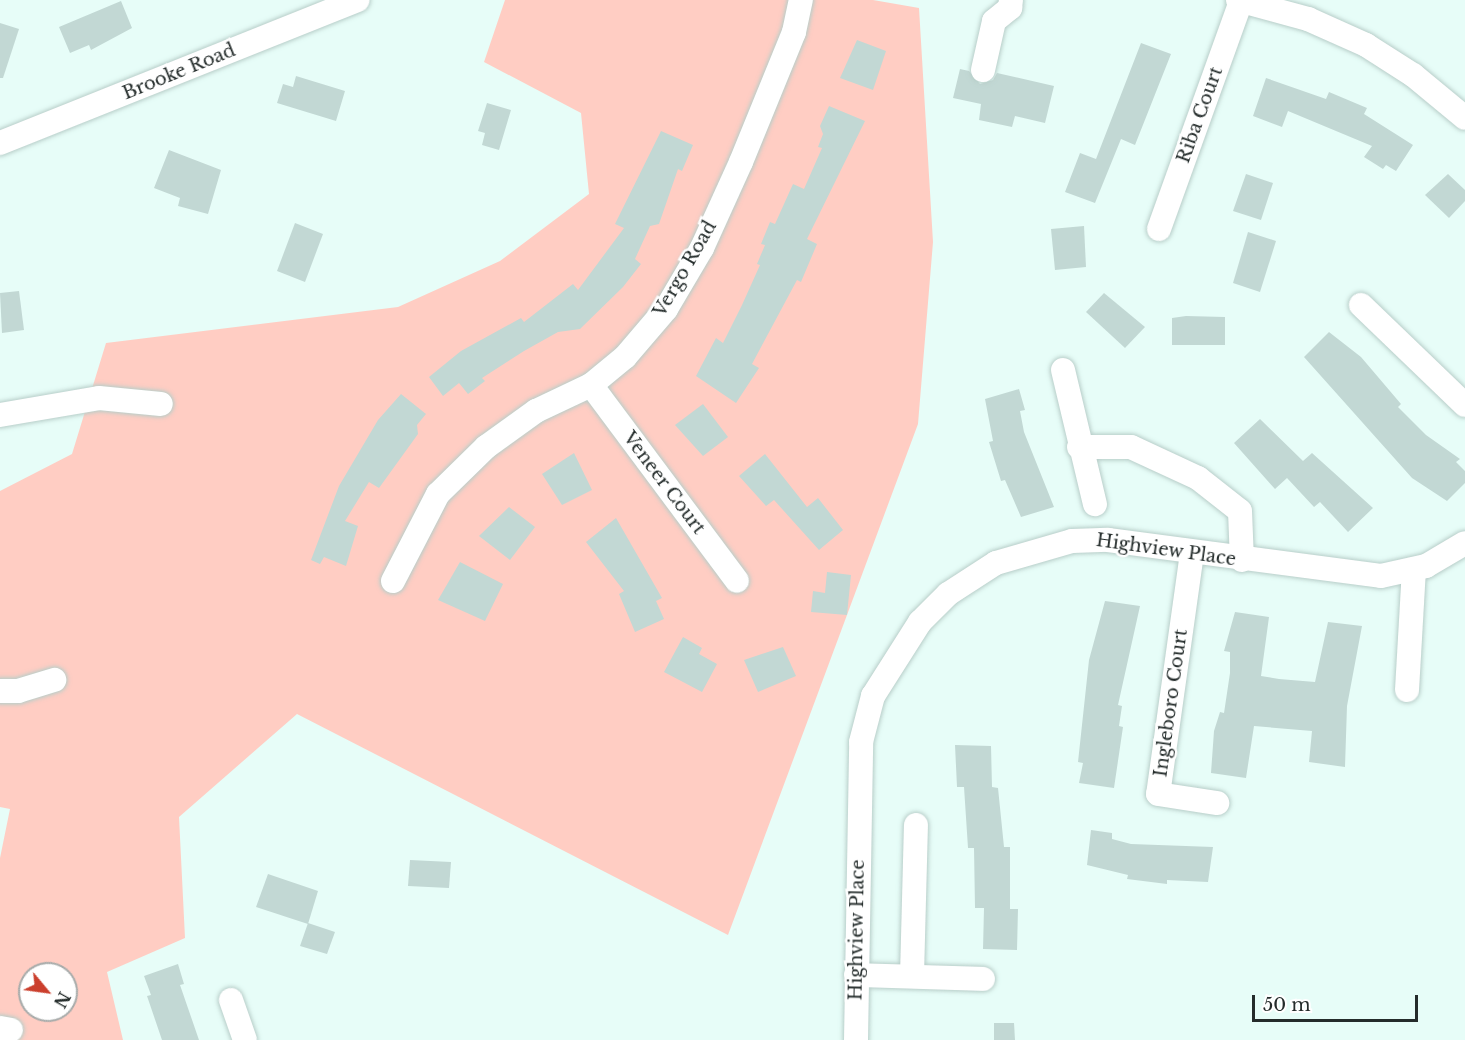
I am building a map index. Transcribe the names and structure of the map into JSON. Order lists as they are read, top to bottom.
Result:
{
  "streets": {
    "street": [
      "Brooke Road",
      "Riba Court",
      "Vergo Road",
      "Veneer Court",
      "Highview Place",
      "Ingleboro Court"
    ]
  },
  "crossings": [
    ["Vergo Road", "Veneer Court"],
    ["Highview Place", "Ingleboro Court"]
  ],
  "scale_bar": "50 m",
  "north": "bottom right"
}
